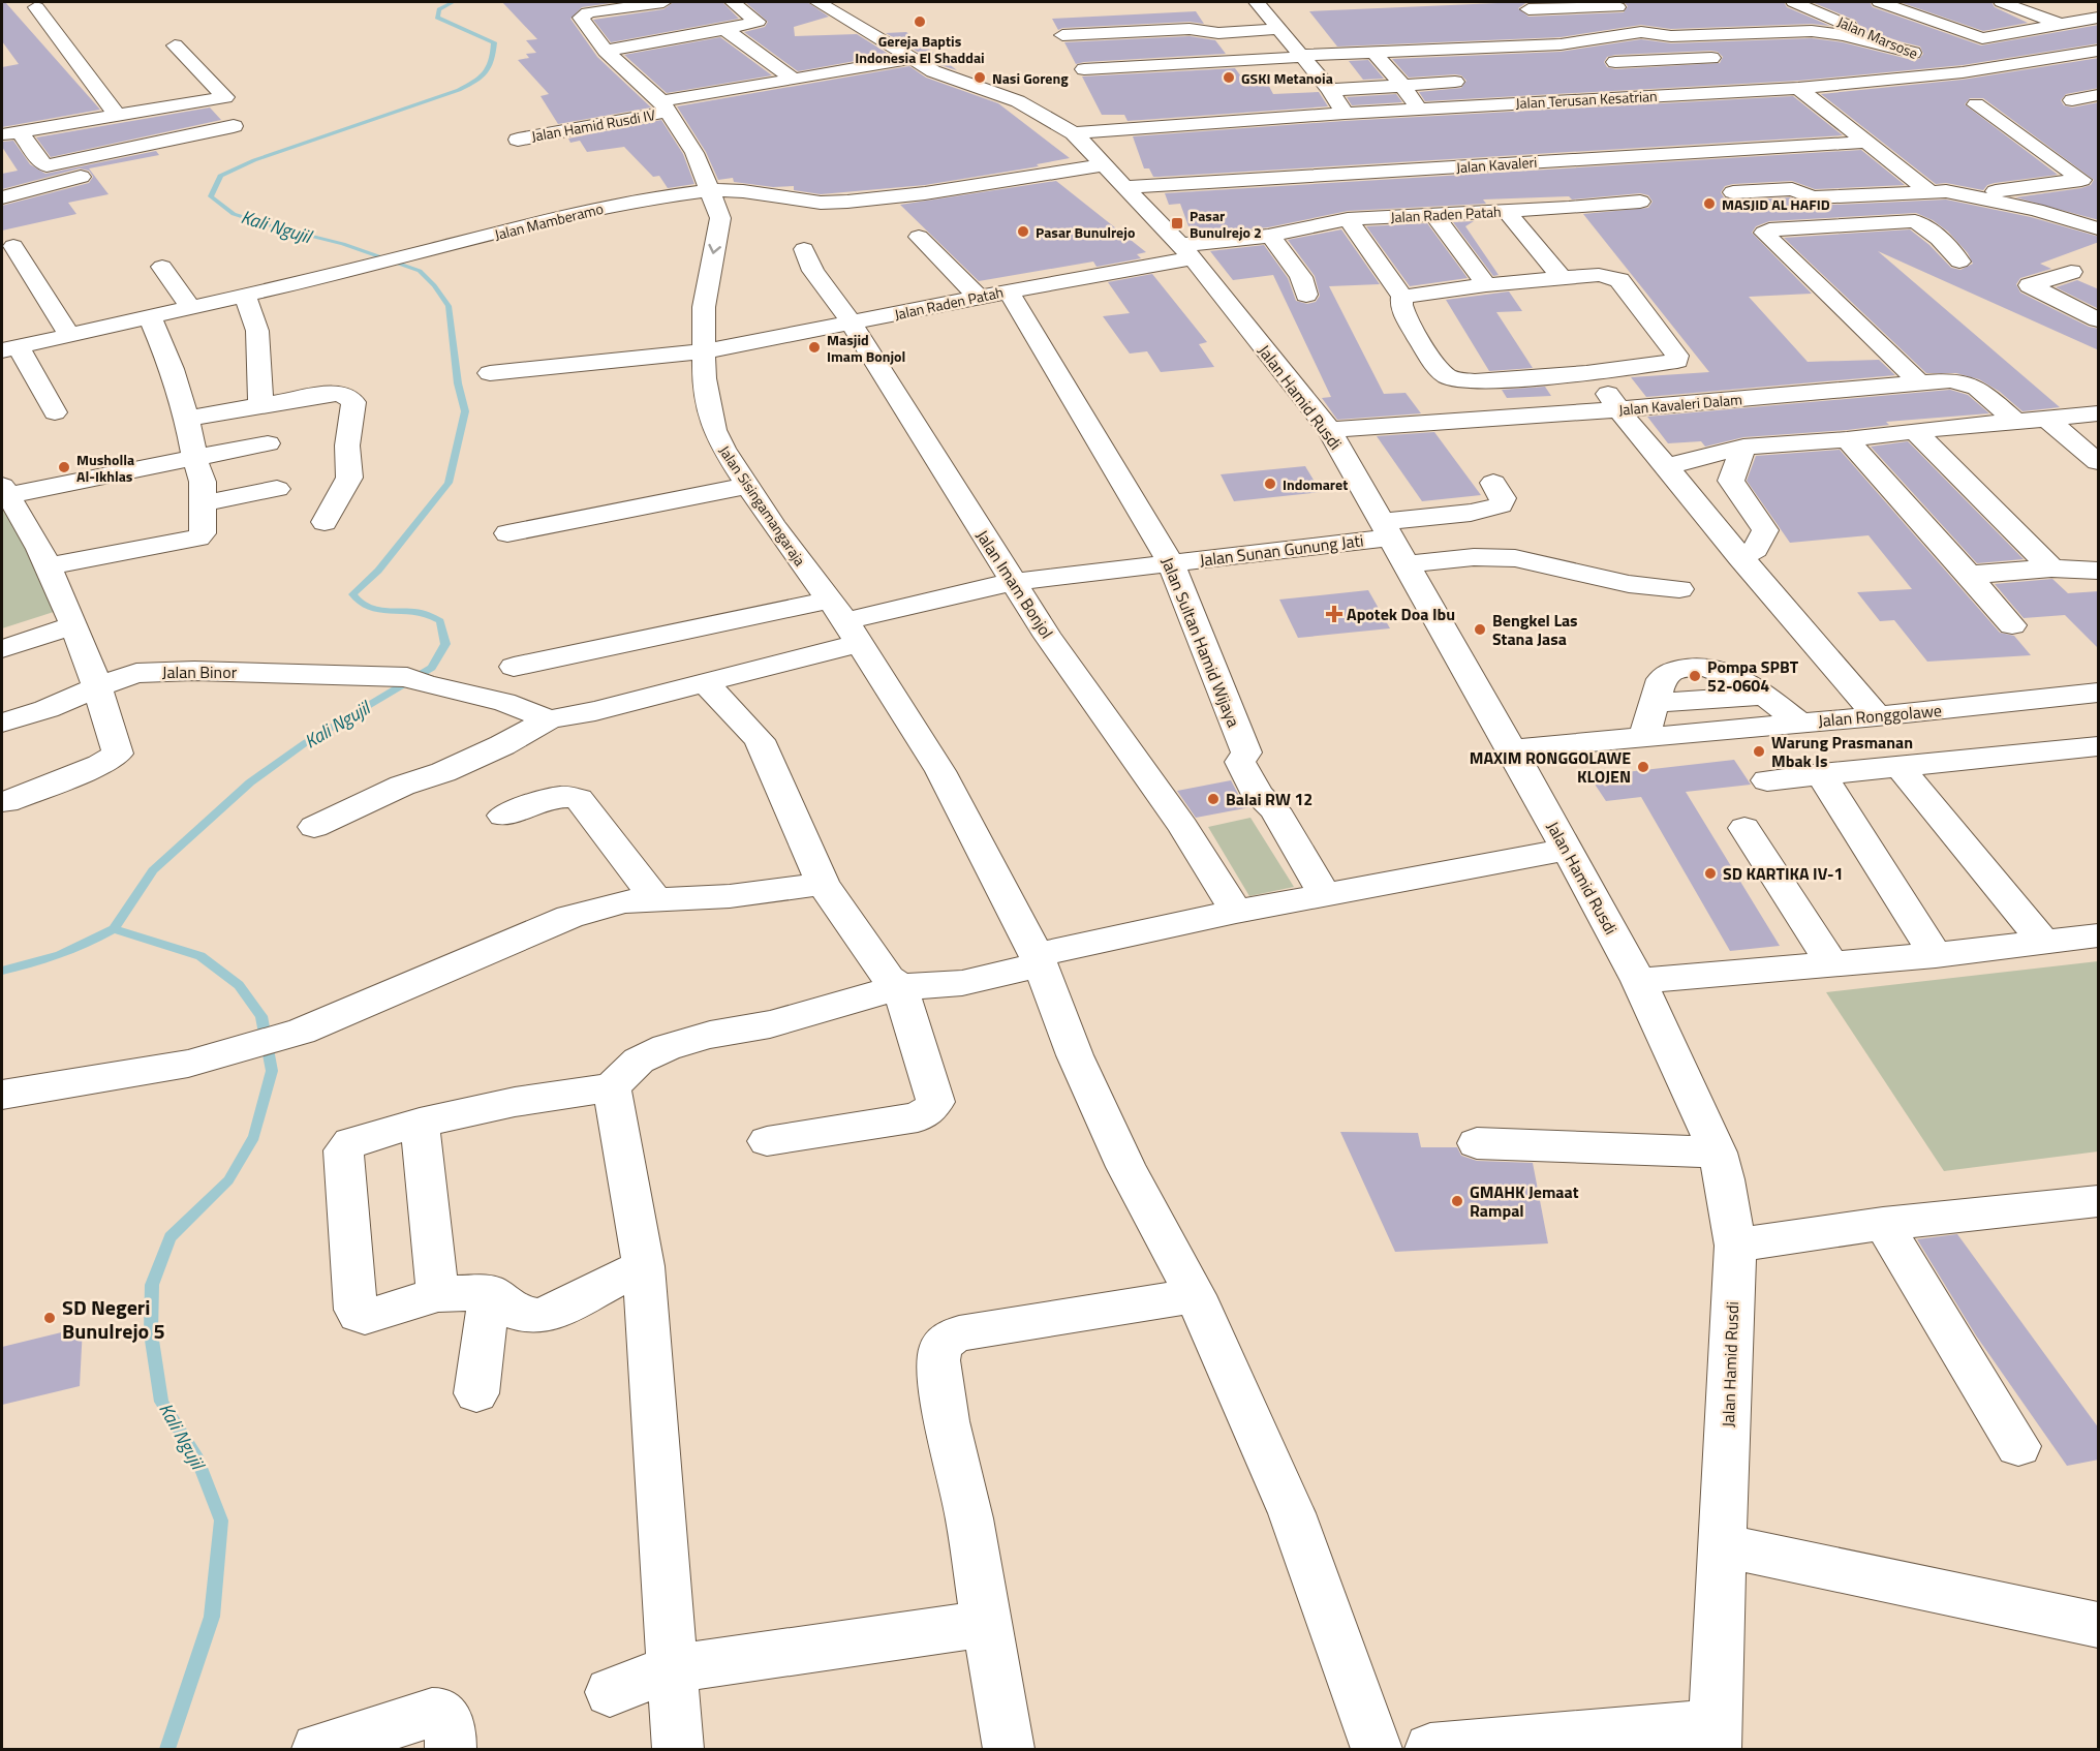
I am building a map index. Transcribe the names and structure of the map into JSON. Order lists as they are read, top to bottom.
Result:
{
  "streets": {
    "street": [
      "Jalan Marsose",
      "Jalan Terusan Kesatrian",
      "Jalan Hamid Rusdi IV",
      "Jalan Kavaleri",
      "Jalan Raden Patah",
      "Jalan Mamberamo",
      "Jalan Hamid Rusdi",
      "Jalan Kavaleri Dalam",
      "Jalan Sisingamangaraja",
      "Jalan Sunan Gunung Jati",
      "Jalan Imam Bonjol",
      "Jalan Sultan Hamid Wijaya",
      "Jalan Binor",
      "Jalan Ronggolawe"
    ]
  },
  "crossings": [
    ["Jalan Marsose", "Jalan Terusan Kesatrian"],
    ["Jalan Terusan Kesatrian", "Jalan Hamid Rusdi"],
    ["Jalan Hamid Rusdi IV", "Jalan Hamid Rusdi"],
    ["Jalan Hamid Rusdi IV", "Jalan Sisingamangaraja"],
    ["Jalan Kavaleri", "Jalan Hamid Rusdi"],
    ["Jalan Raden Patah", "Jalan Hamid Rusdi"],
    ["Jalan Raden Patah", "Jalan Sisingamangaraja"],
    ["Jalan Raden Patah", "Jalan Imam Bonjol"],
    ["Jalan Raden Patah", "Jalan Sultan Hamid Wijaya"],
    ["Jalan Mamberamo", "Jalan Hamid Rusdi"],
    ["Jalan Mamberamo", "Jalan Sisingamangaraja"],
    ["Jalan Hamid Rusdi", "Jalan Kavaleri Dalam"],
    ["Jalan Hamid Rusdi", "Jalan Sunan Gunung Jati"],
    ["Jalan Hamid Rusdi", "Jalan Ronggolawe"],
    ["Jalan Sisingamangaraja", "Jalan Sunan Gunung Jati"],
    ["Jalan Sunan Gunung Jati", "Jalan Imam Bonjol"],
    ["Jalan Sunan Gunung Jati", "Jalan Sultan Hamid Wijaya"]
  ],
  "water": ["Kali Ngujil"],
  "places": {
    "other": [
      "Gereja Baptis Indonesia El Shaddai",
      "Nasi Goreng",
      "GSKI Metanoia",
      "MASJID AL HAFID",
      "Pasar Bunulrejo",
      "Masjid Imam Bonjol",
      "Musholla Al-Ikhlas",
      "Indomaret",
      "Bengkel Las Stana Jasa",
      "Pompa SPBT 52-0604",
      "Warung Prasmanan Mbak Is",
      "MAXIM RONGGOLAWE KLOJEN",
      "Balai RW 12",
      "SD KARTIKA IV-1",
      "GMAHK Jemaat Rampal",
      "SD Negeri Bunulrejo 5"
    ],
    "transit": ["Pasar Bunulrejo 2"],
    "health": ["Apotek Doa Ibu"]
  }
}
